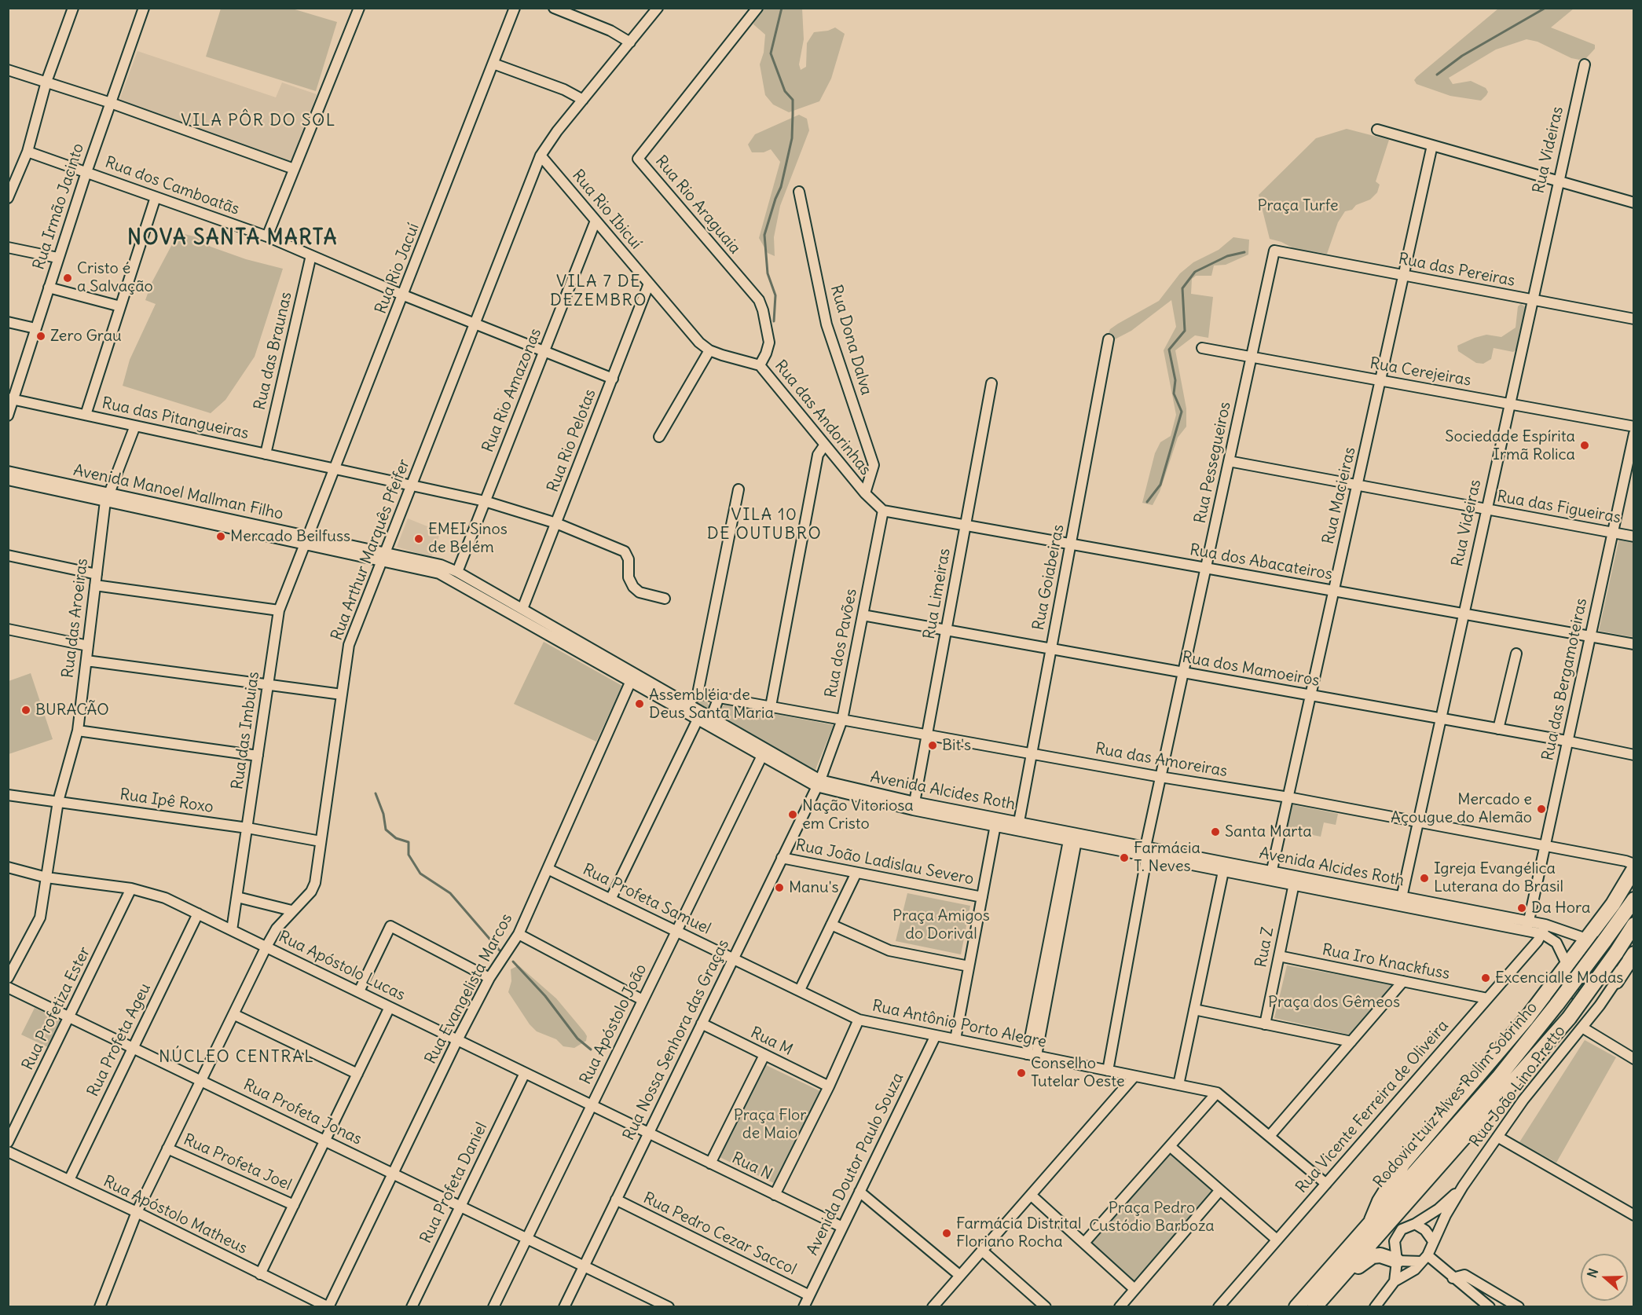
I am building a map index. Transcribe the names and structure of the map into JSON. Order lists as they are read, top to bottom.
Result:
{
  "streets": {
    "highway": ["Rodovia Luiz Alves Rolim Sobrinho"],
    "street": [
      "Rua Videiras",
      "Rua dos Camboatãs",
      "Rua Rio Araguaia",
      "Rua Irmão Jacinto",
      "Rua Rio Ibicuí",
      "Rua Rio Jacuí",
      "Rua das Pereiras",
      "Rua Dona Dalva",
      "Rua das Braunas",
      "Rua Cerejeiras",
      "Rua Rio Amazonas",
      "Rua das Andorinhas",
      "Rua das Pitangueiras",
      "Rua Rio Pelotas",
      "Rua Pessegueiros",
      "Avenida Manoel Mallman Filho",
      "Rua Macieiras",
      "Rua das Figueiras",
      "Rua Arthur Marquês Pfeifer",
      "Rua dos Abacateiros",
      "Rua Goiabeiras",
      "Rua Limeiras",
      "Rua das Aroeiras",
      "Rua dos Pavões",
      "Rua dos Mamoeiros",
      "Rua das Bergamoteiras",
      "Rua das Imbuias",
      "Rua das Amoreiras",
      "Avenida Alcides Roth",
      "Rua Ipê Roxo",
      "Rua João Ladislau Severo",
      "Rua Profeta Samuel",
      "Rua Z",
      "Rua Iro Knackfuss",
      "Rua Apóstolo Lucas",
      "Rua Evangelista Marcos",
      "Rua Profetiza Ester",
      "Rua Apóstolo João",
      "Rua Antônio Porto Alegre",
      "Rua Profeta Ageu",
      "Rua Nossa Senhora das Graças",
      "Rua M",
      "Rua João Lino Pretto",
      "Rua Vicente Ferreira de Oliveira",
      "Rua Profeta Jonas",
      "Rua Profeta Joel",
      "Avenida Doutor Paulo Souza",
      "Rua N",
      "Rua Profeta Daniel",
      "Rua Apóstolo Matheus",
      "Rua Pedro Cezar Saccol"
    ]
  },
  "crossings": [
    ["Rua Videiras", "Rua das Pereiras"],
    ["Rua Videiras", "Rua Cerejeiras"],
    ["Rua Videiras", "Rua das Figueiras"],
    ["Rua Videiras", "Rua dos Abacateiros"],
    ["Rua Videiras", "Rua dos Mamoeiros"],
    ["Rua Videiras", "Rua das Amoreiras"],
    ["Rua Videiras", "Avenida Alcides Roth"],
    ["Rua dos Camboatãs", "Rua Irmão Jacinto"],
    ["Rua dos Camboatãs", "Rua Rio Jacuí"],
    ["Rua dos Camboatãs", "Rua das Braunas"],
    ["Rua dos Camboatãs", "Rua Rio Amazonas"],
    ["Rua dos Camboatãs", "Rua Rio Pelotas"],
    ["Rua dos Camboatãs", "Rua Arthur Marquês Pfeifer"],
    ["Rua Rio Araguaia", "Rua das Andorinhas"],
    ["Rua Irmão Jacinto", "Rua das Pitangueiras"],
    ["Rua Rio Ibicuí", "Rua Rio Amazonas"],
    ["Rua Rio Ibicuí", "Rua das Andorinhas"],
    ["Rua Rio Ibicuí", "Rua Rio Pelotas"],
    ["Rua Rio Ibicuí", "Rua Arthur Marquês Pfeifer"],
    ["Rua Rio Jacuí", "Rua das Pitangueiras"],
    ["Rua Rio Jacuí", "Avenida Manoel Mallman Filho"],
    ["Rua Rio Jacuí", "Rua das Imbuias"],
    ["Rua das Pereiras", "Rua Pessegueiros"],
    ["Rua das Pereiras", "Rua Macieiras"],
    ["Rua Dona Dalva", "Rua das Andorinhas"],
    ["Rua das Braunas", "Rua das Pitangueiras"],
    ["Rua Cerejeiras", "Rua Pessegueiros"],
    ["Rua Cerejeiras", "Rua Macieiras"],
    ["Rua Rio Amazonas", "Rua das Pitangueiras"],
    ["Rua Rio Amazonas", "Avenida Manoel Mallman Filho"],
    ["Rua das Andorinhas", "Rua Rio Pelotas"],
    ["Rua das Andorinhas", "Rua dos Abacateiros"],
    ["Rua das Andorinhas", "Rua dos Pavões"],
    ["Rua das Pitangueiras", "Rua Rio Pelotas"],
    ["Rua das Pitangueiras", "Rua Arthur Marquês Pfeifer"],
    ["Rua das Pitangueiras", "Rua das Aroeiras"],
    ["Rua Rio Pelotas", "Avenida Manoel Mallman Filho"],
    ["Rua Pessegueiros", "Rua das Figueiras"],
    ["Rua Pessegueiros", "Rua dos Abacateiros"],
    ["Rua Pessegueiros", "Rua dos Mamoeiros"],
    ["Rua Pessegueiros", "Rua das Amoreiras"],
    ["Rua Pessegueiros", "Avenida Alcides Roth"],
    ["Rua Pessegueiros", "Rua Antônio Porto Alegre"],
    ["Avenida Manoel Mallman Filho", "Rua Arthur Marquês Pfeifer"],
    ["Avenida Manoel Mallman Filho", "Rua das Aroeiras"],
    ["Avenida Manoel Mallman Filho", "Rua dos Pavões"],
    ["Avenida Manoel Mallman Filho", "Rua das Imbuias"],
    ["Avenida Manoel Mallman Filho", "Avenida Alcides Roth"],
    ["Avenida Manoel Mallman Filho", "Rua Evangelista Marcos"],
    ["Avenida Manoel Mallman Filho", "Rua Apóstolo João"],
    ["Avenida Manoel Mallman Filho", "Rua Nossa Senhora das Graças"],
    ["Rua Macieiras", "Rua das Figueiras"],
    ["Rua Macieiras", "Rua dos Abacateiros"],
    ["Rua Macieiras", "Rua dos Mamoeiros"],
    ["Rua Macieiras", "Rua das Amoreiras"],
    ["Rua Macieiras", "Avenida Alcides Roth"],
    ["Rua das Figueiras", "Rua das Bergamoteiras"],
    ["Rua Arthur Marquês Pfeifer", "Rua Ipê Roxo"],
    ["Rua Arthur Marquês Pfeifer", "Rua Apóstolo Lucas"],
    ["Rua Arthur Marquês Pfeifer", "Rua Profeta Jonas"],
    ["Rua Arthur Marquês Pfeifer", "Rua Profeta Joel"],
    ["Rua Arthur Marquês Pfeifer", "Rua Apóstolo Matheus"],
    ["Rua dos Abacateiros", "Rua Goiabeiras"],
    ["Rua dos Abacateiros", "Rua Limeiras"],
    ["Rua dos Abacateiros", "Rua dos Pavões"],
    ["Rua dos Abacateiros", "Rua das Bergamoteiras"],
    ["Rua Goiabeiras", "Rua dos Mamoeiros"],
    ["Rua Goiabeiras", "Rua das Amoreiras"],
    ["Rua Goiabeiras", "Avenida Alcides Roth"],
    ["Rua Limeiras", "Rua dos Mamoeiros"],
    ["Rua Limeiras", "Rua das Amoreiras"],
    ["Rua Limeiras", "Avenida Alcides Roth"],
    ["Rua das Aroeiras", "Rua Ipê Roxo"],
    ["Rua das Aroeiras", "Rua Apóstolo Lucas"],
    ["Rua dos Pavões", "Rua dos Mamoeiros"],
    ["Rua dos Pavões", "Rua das Amoreiras"],
    ["Rua dos Pavões", "Avenida Alcides Roth"],
    ["Rua dos Pavões", "Rua Nossa Senhora das Graças"],
    ["Rua dos Mamoeiros", "Rua das Bergamoteiras"],
    ["Rua das Bergamoteiras", "Rua das Amoreiras"],
    ["Rua das Bergamoteiras", "Avenida Alcides Roth"],
    ["Rua das Imbuias", "Rua Ipê Roxo"],
    ["Rua das Imbuias", "Rua Apóstolo Lucas"],
    ["Avenida Alcides Roth", "Rua Z"],
    ["Avenida Alcides Roth", "Rua Nossa Senhora das Graças"],
    ["Avenida Alcides Roth", "Rua João Lino Pretto"],
    ["Avenida Alcides Roth", "Rua Vicente Ferreira de Oliveira"],
    ["Rua João Ladislau Severo", "Rua Nossa Senhora das Graças"],
    ["Rua Profeta Samuel", "Rua Evangelista Marcos"],
    ["Rua Profeta Samuel", "Rua Apóstolo João"],
    ["Rua Profeta Samuel", "Rua Antônio Porto Alegre"],
    ["Rua Profeta Samuel", "Rua Nossa Senhora das Graças"],
    ["Rua Z", "Rua Iro Knackfuss"],
    ["Rua Iro Knackfuss", "Rua Vicente Ferreira de Oliveira"],
    ["Rua Apóstolo Lucas", "Rua Evangelista Marcos"],
    ["Rua Apóstolo Lucas", "Rua Profetiza Ester"],
    ["Rua Apóstolo Lucas", "Rua Apóstolo João"],
    ["Rua Apóstolo Lucas", "Rua Profeta Ageu"],
    ["Rua Apóstolo Lucas", "Rua Nossa Senhora das Graças"],
    ["Rua Apóstolo Lucas", "Rua N"],
    ["Rua Apóstolo Lucas", "Rua Profeta Daniel"],
    ["Rua Evangelista Marcos", "Rua Profeta Jonas"],
    ["Rua Evangelista Marcos", "Rua Apóstolo Matheus"],
    ["Rua Profetiza Ester", "Rua Profeta Jonas"],
    ["Rua Apóstolo João", "Rua Profeta Jonas"],
    ["Rua Antônio Porto Alegre", "Rua Nossa Senhora das Graças"],
    ["Rua Antônio Porto Alegre", "Rua Vicente Ferreira de Oliveira"],
    ["Rua Antônio Porto Alegre", "Avenida Doutor Paulo Souza"],
    ["Rua Profeta Ageu", "Rua Profeta Jonas"],
    ["Rua Profeta Ageu", "Rua Apóstolo Matheus"],
    ["Rua Nossa Senhora das Graças", "Rua M"],
    ["Rua Nossa Senhora das Graças", "Rua Profeta Jonas"],
    ["Rua Nossa Senhora das Graças", "Rua N"],
    ["Rua Nossa Senhora das Graças", "Rua Pedro Cezar Saccol"],
    ["Rua Profeta Jonas", "Rua Profeta Daniel"],
    ["Avenida Doutor Paulo Souza", "Rua N"],
    ["Avenida Doutor Paulo Souza", "Rua Pedro Cezar Saccol"]
  ],
  "districts": [
    "VILA PÔR DO SOL",
    "NOVA SANTA MARTA",
    "VILA 7 DE DEZEMBRO",
    "VILA 10 DE OUTUBRO",
    "NÚCLEO CENTRAL"
  ],
  "parks": [
    "Praça Turfe",
    "Praça Amigos do Dorival",
    "Praça dos Gêmeos",
    "Praça Flor de Maio",
    "Praça Pedro Custódio Barboza"
  ],
  "places": [
    "Cristo é a Salvação",
    "Zero Grau",
    "Sociedade Espírita Irmã Rolica",
    "Mercado Beilfuss",
    "EMEI Sinos de Belém",
    "Assembléia de Deus Santa Maria",
    "BURACÃO",
    "Bit's",
    "Mercado e Açougue do Alemão",
    "Nação Vitoriosa em Cristo",
    "Santa Marta",
    "Farmácia T. Neves",
    "Igreja Evangélica Luterana do Brasil",
    "Manu's",
    "Da Hora",
    "Excencialle Modas",
    "Conselho Tutelar Oeste",
    "Farmácia Distrital Floriano Rocha"
  ],
  "north": "left"
}
